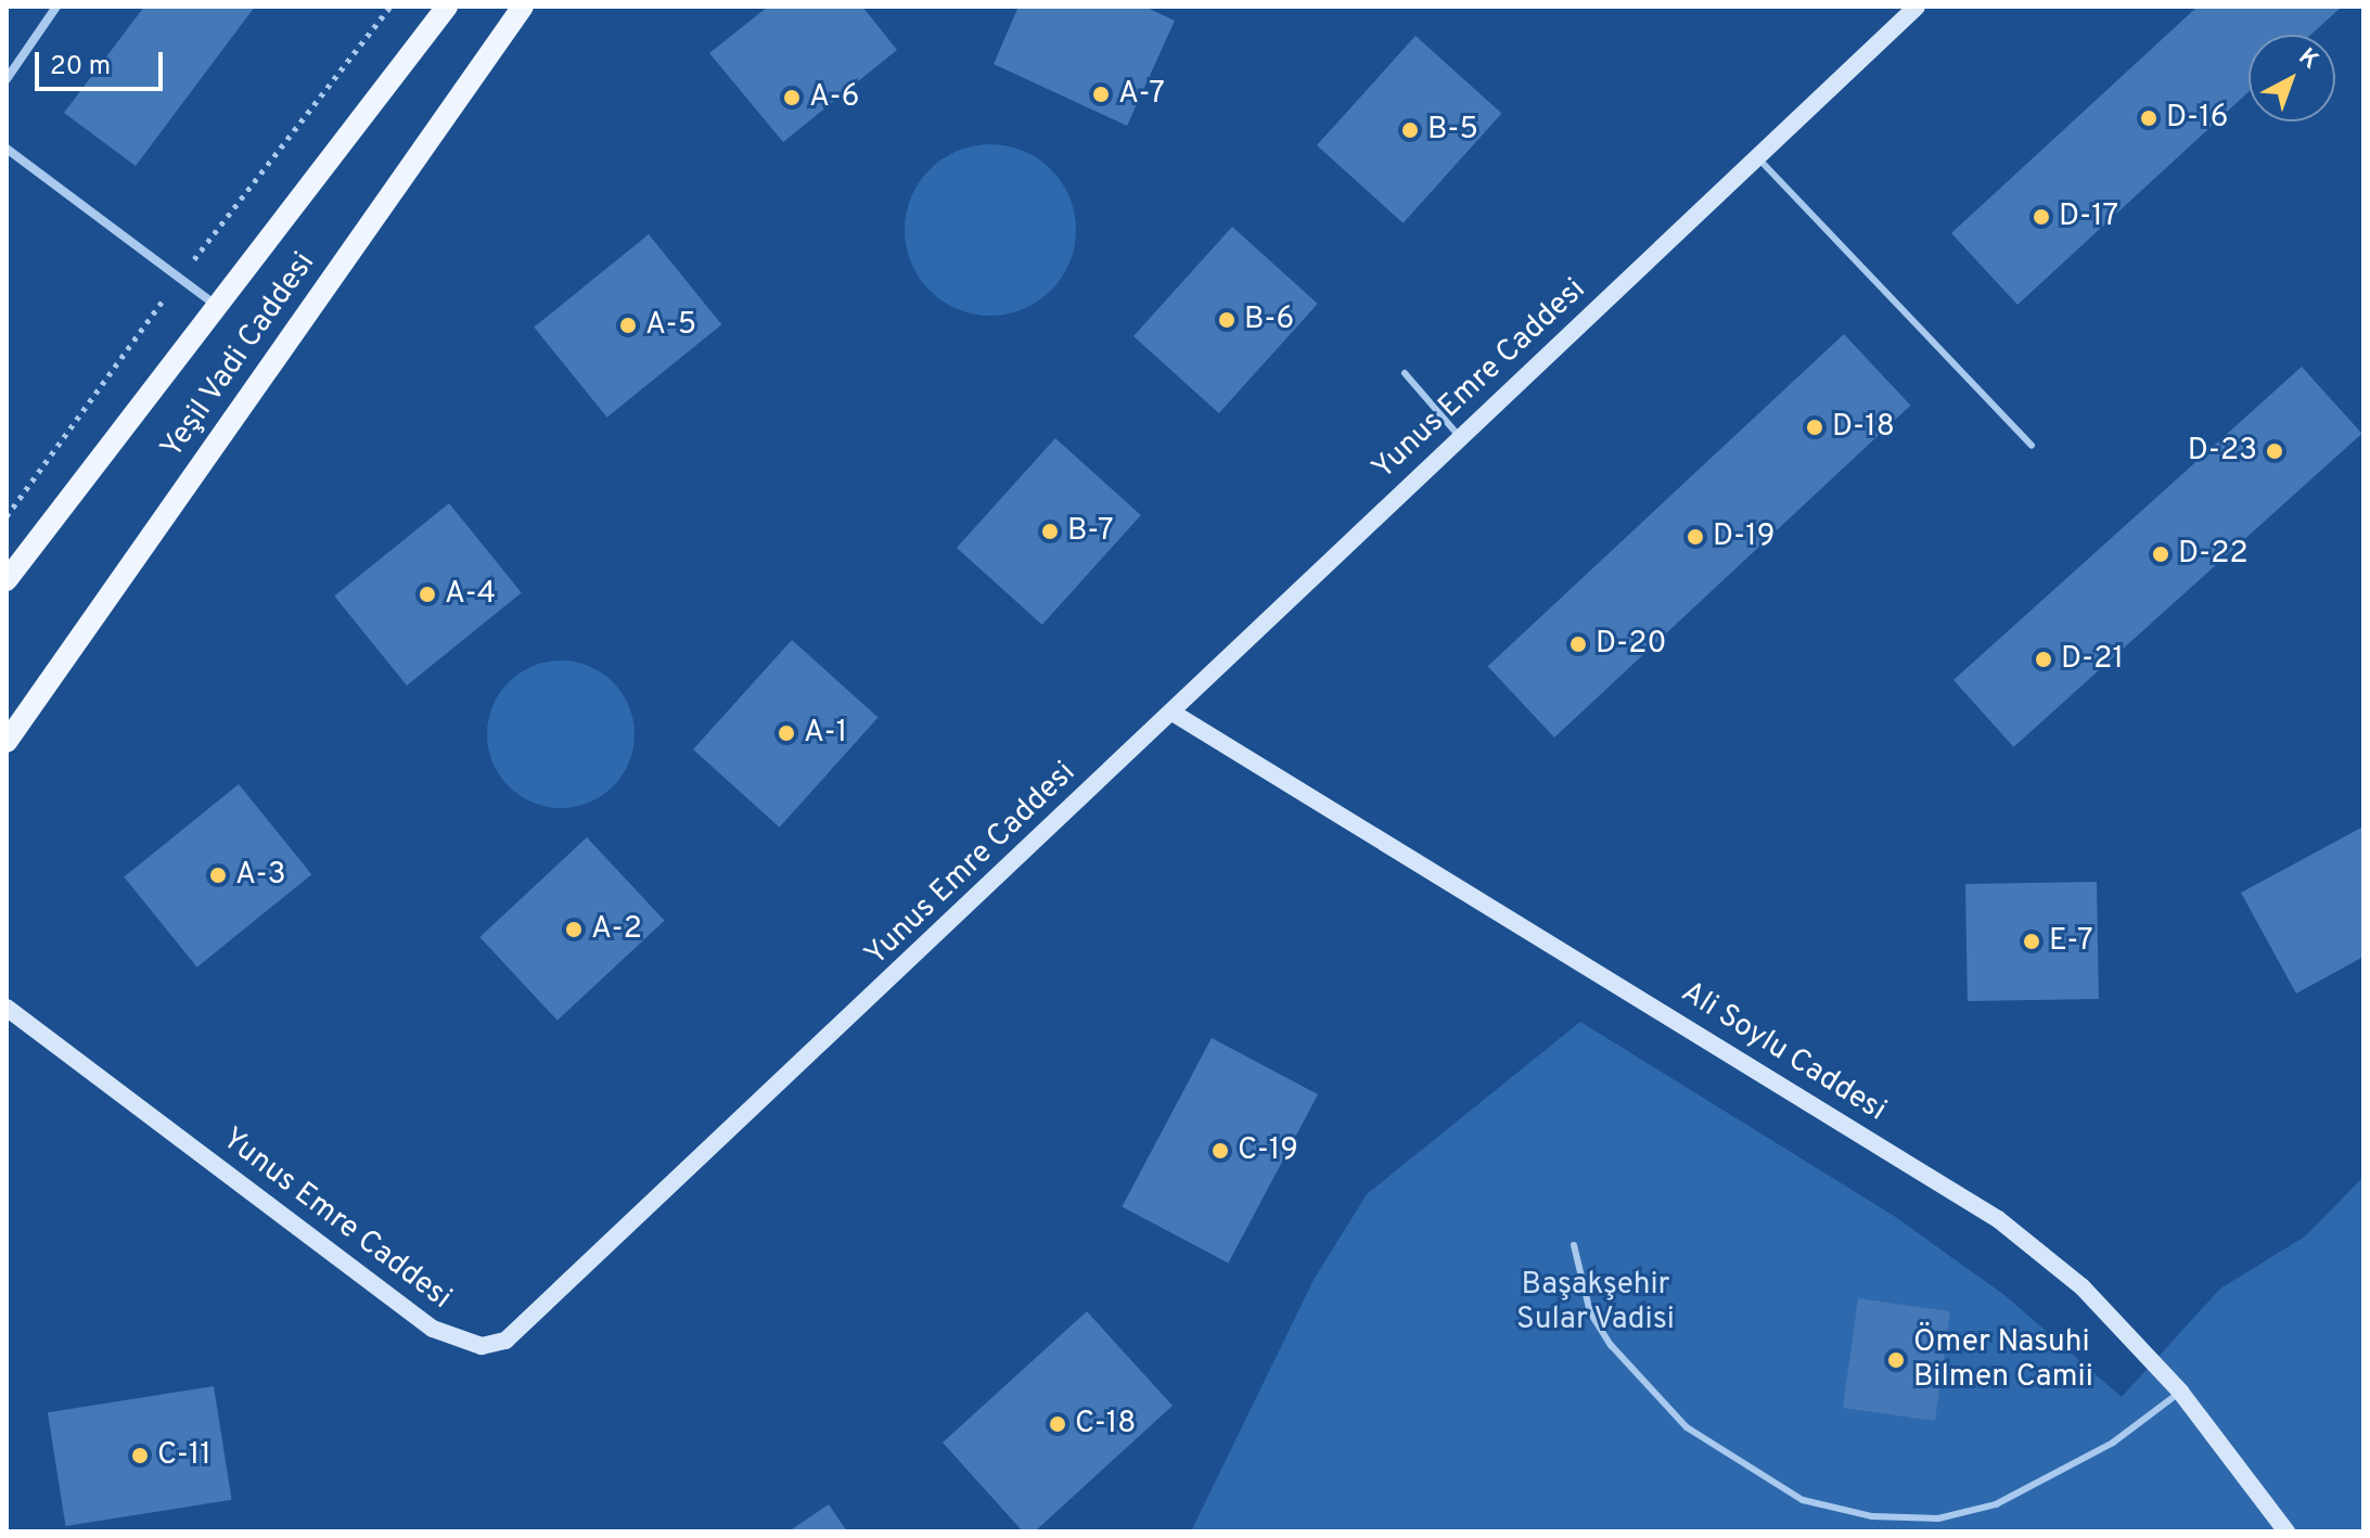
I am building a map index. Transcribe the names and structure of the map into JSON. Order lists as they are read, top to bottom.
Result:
{
  "streets": {
    "main road": ["Yeşil Vadi Caddesi"],
    "street": ["Yunus Emre Caddesi", "Ali Soylu Caddesi"]
  },
  "crossings": [
    ["Yunus Emre Caddesi", "Ali Soylu Caddesi"]
  ],
  "parks": ["Başakşehir Sular Vadisi"],
  "places": [
    "A-7",
    "A-6",
    "D-16",
    "B-5",
    "D-17",
    "B-6",
    "A-5",
    "D-18",
    "D-23",
    "B-7",
    "D-19",
    "D-22",
    "A-4",
    "D-20",
    "D-21",
    "A-1",
    "A-3",
    "A-2",
    "E-7",
    "C-19",
    "Ömer Nasuhi Bilmen Camii",
    "C-18",
    "C-11"
  ],
  "scale_bar": "20 m",
  "north": "top right"
}
